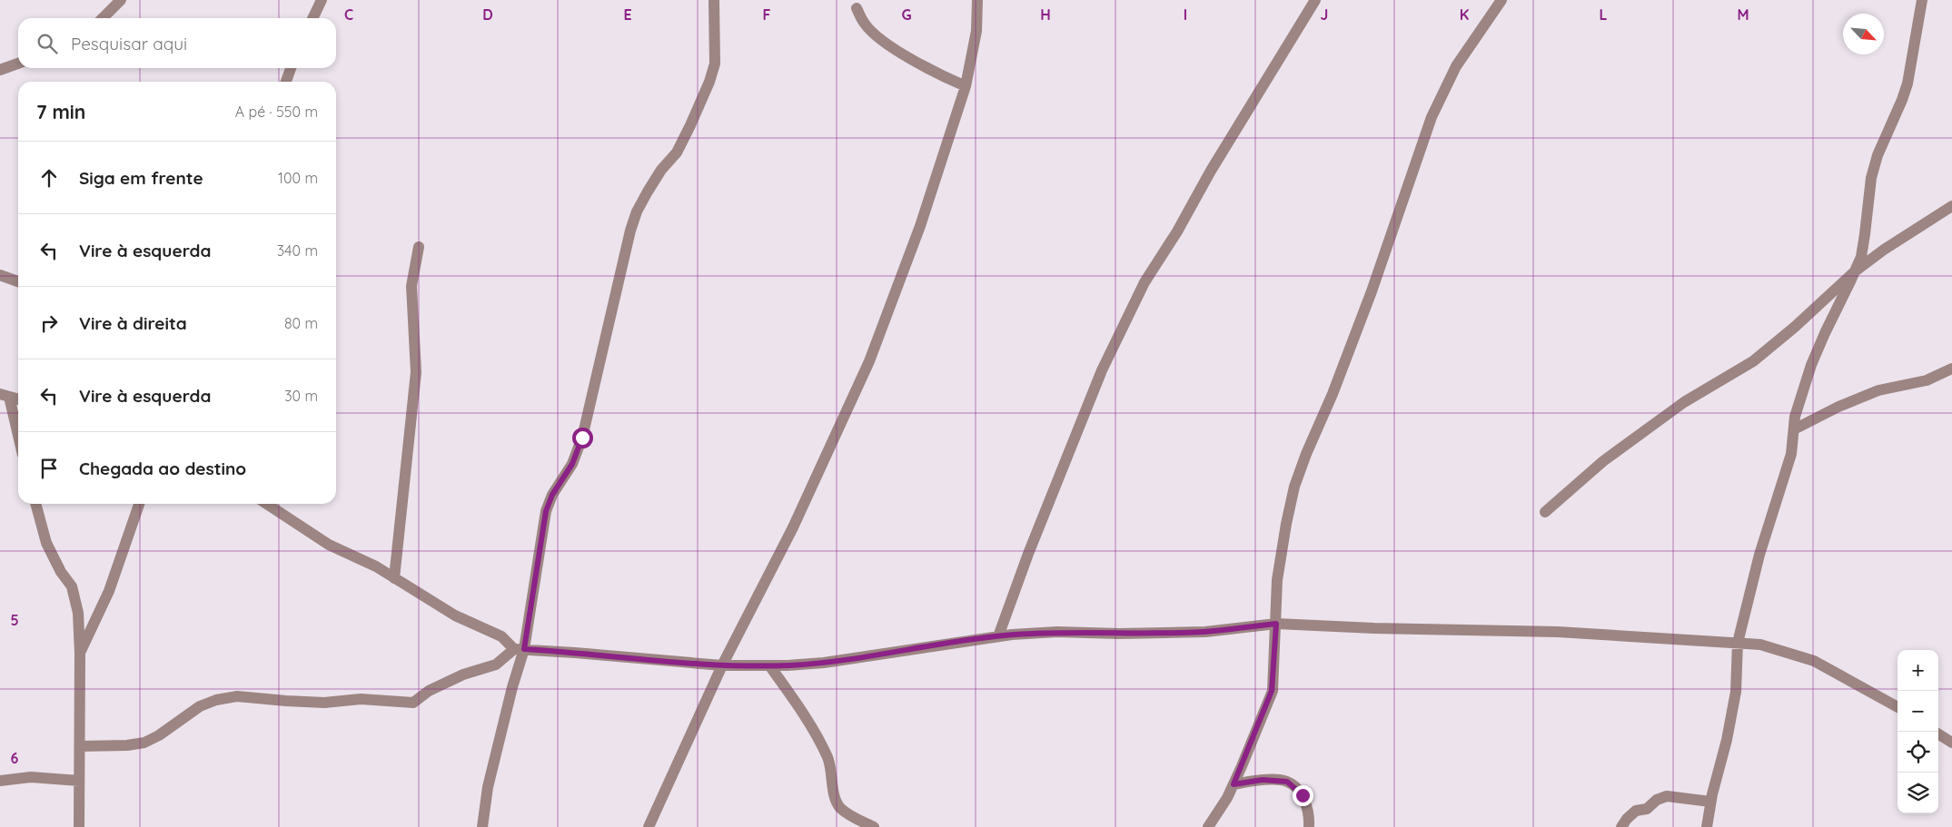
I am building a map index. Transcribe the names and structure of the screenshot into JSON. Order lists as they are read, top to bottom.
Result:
{
  "north": "bottom right",
  "page": {
    "search": "Pesquisar aqui",
    "heading": ["7 min", "A pé · 550 m"],
    "list": [
      ["Siga em frente", "100 m"],
      ["Vire à esquerda", "340 m"],
      ["Vire à direita", "80 m"],
      ["Vire à esquerda", "30 m"],
      "Chegada ao destino"
    ],
    "map_buttons": ["+", "−"]
  },
  "grid": {
    "columns": [
      "C",
      "D",
      "E",
      "F",
      "G",
      "H",
      "I",
      "J",
      "K",
      "L",
      "M"
    ],
    "rows": ["5", "6"]
  }
}
